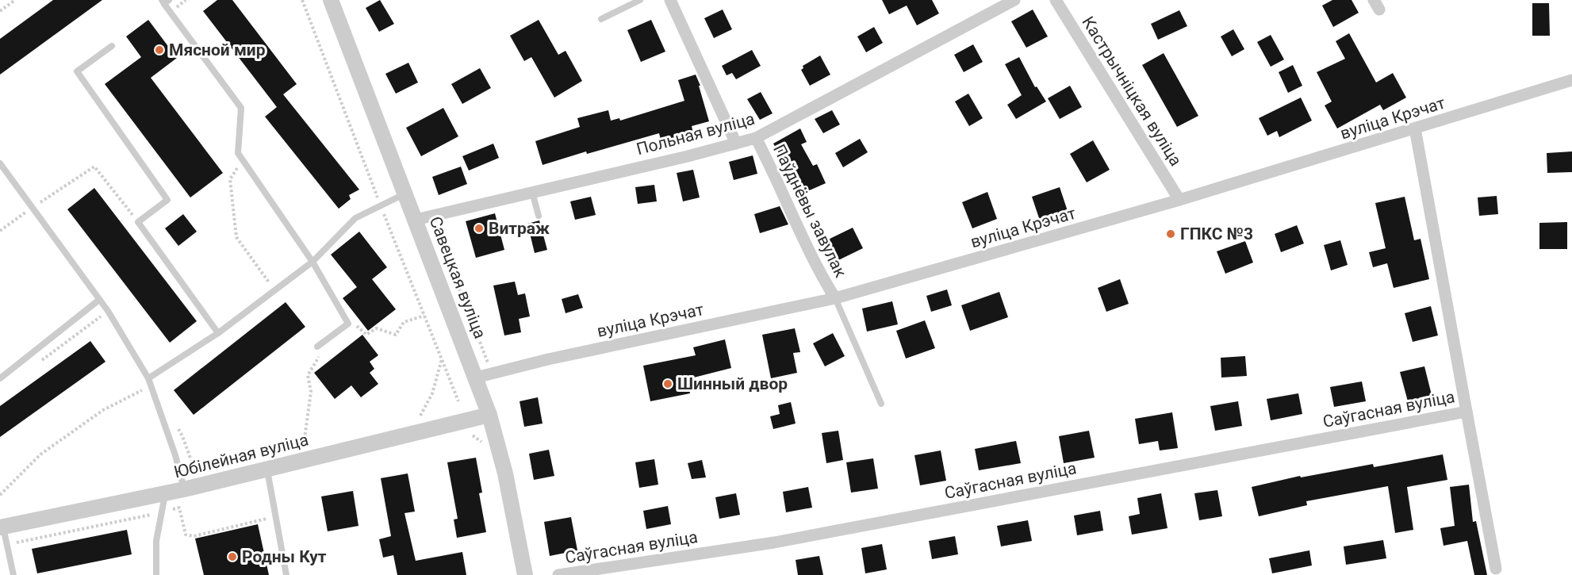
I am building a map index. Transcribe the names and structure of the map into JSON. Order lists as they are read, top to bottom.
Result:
{
  "streets": {
    "street": [
      "Кастрычніцкая вуліца",
      "вуліца Крэчат",
      "Польная вуліца",
      "Паўднёвы завулак",
      "Савецкая вуліца",
      "Саўгасная вуліца",
      "Юбілейная вуліца"
    ]
  },
  "crossings": [
    ["Кастрычніцкая вуліца", "вуліца Крэчат"],
    ["вуліца Крэчат", "Паўднёвы завулак"],
    ["вуліца Крэчат", "Савецкая вуліца"],
    ["вуліца Крэчат", "Саўгасная вуліца"],
    ["Польная вуліца", "Паўднёвы завулак"],
    ["Польная вуліца", "Савецкая вуліца"],
    ["Савецкая вуліца", "Юбілейная вуліца"]
  ],
  "places": [
    "Мясной мир",
    "Витраж",
    "ГПКС №3",
    "Шинный двор",
    "Родны Кут"
  ]
}
